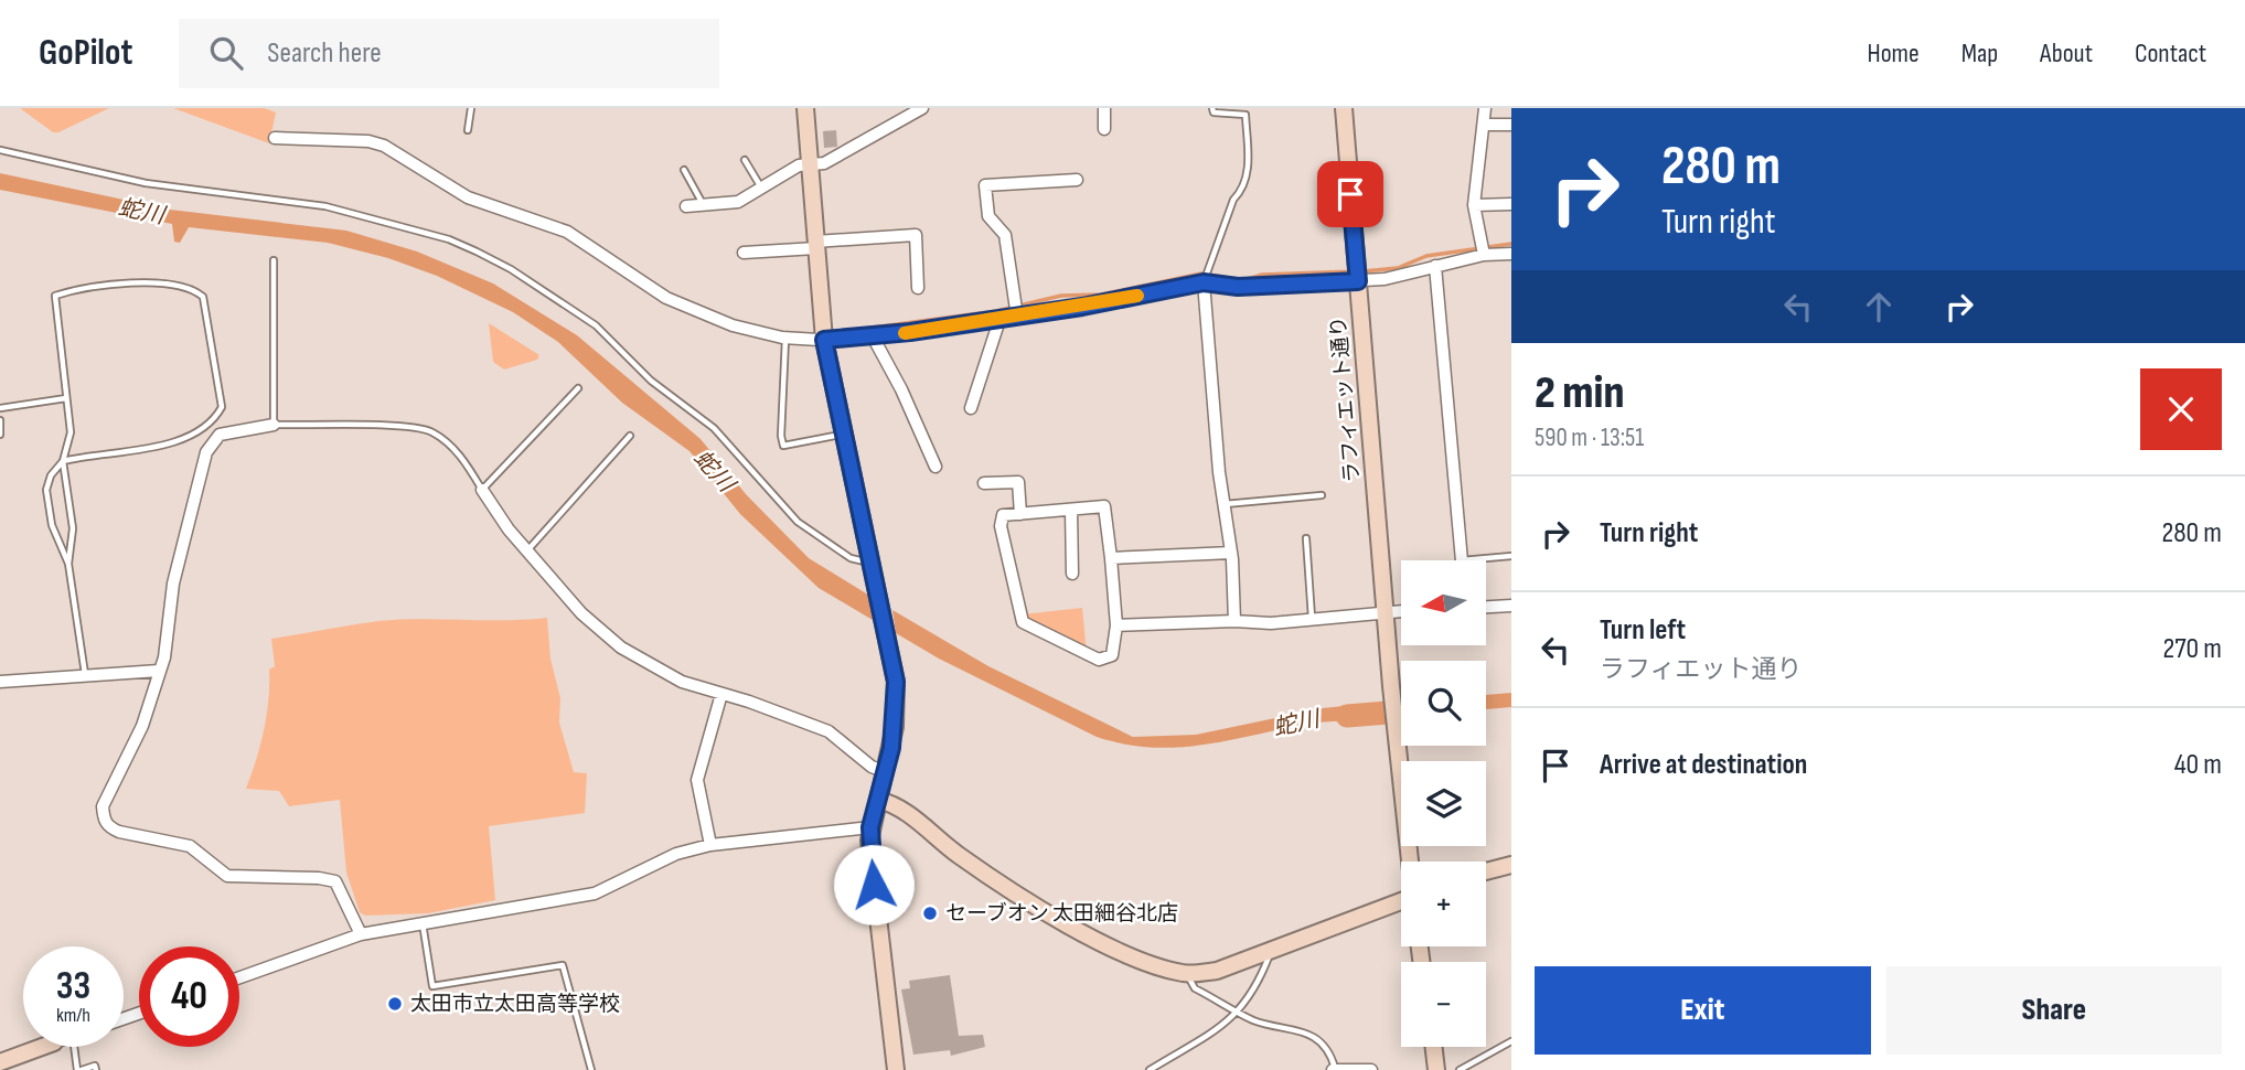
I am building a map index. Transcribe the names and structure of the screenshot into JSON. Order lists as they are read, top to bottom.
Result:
{
  "streets": {
    "street": ["ラフィエット通り"]
  },
  "water": ["蛇川"],
  "places": ["セーブオン 太田細谷北店", "太田市立太田高等学校"],
  "north": "left",
  "page": {
    "header": "GoPilot",
    "search": "Search here",
    "nav": [
      "Home",
      "Map",
      "About",
      "Contact"
    ],
    "turn": ["280 m", "Turn right"],
    "heading": ["2 min", "590 m · 13:51"],
    "list": [
      {
        "name": "Turn right",
        "value": "280 m"
      },
      {
        "name": "Turn left",
        "note": "ラフィエット通り",
        "value": "270 m"
      },
      {
        "name": "Arrive at destination",
        "value": "40 m"
      }
    ],
    "map_buttons": ["+", "−"],
    "speed": "33 km/h",
    "limit": "40",
    "buttons": ["Exit", "Share"]
  }
}
